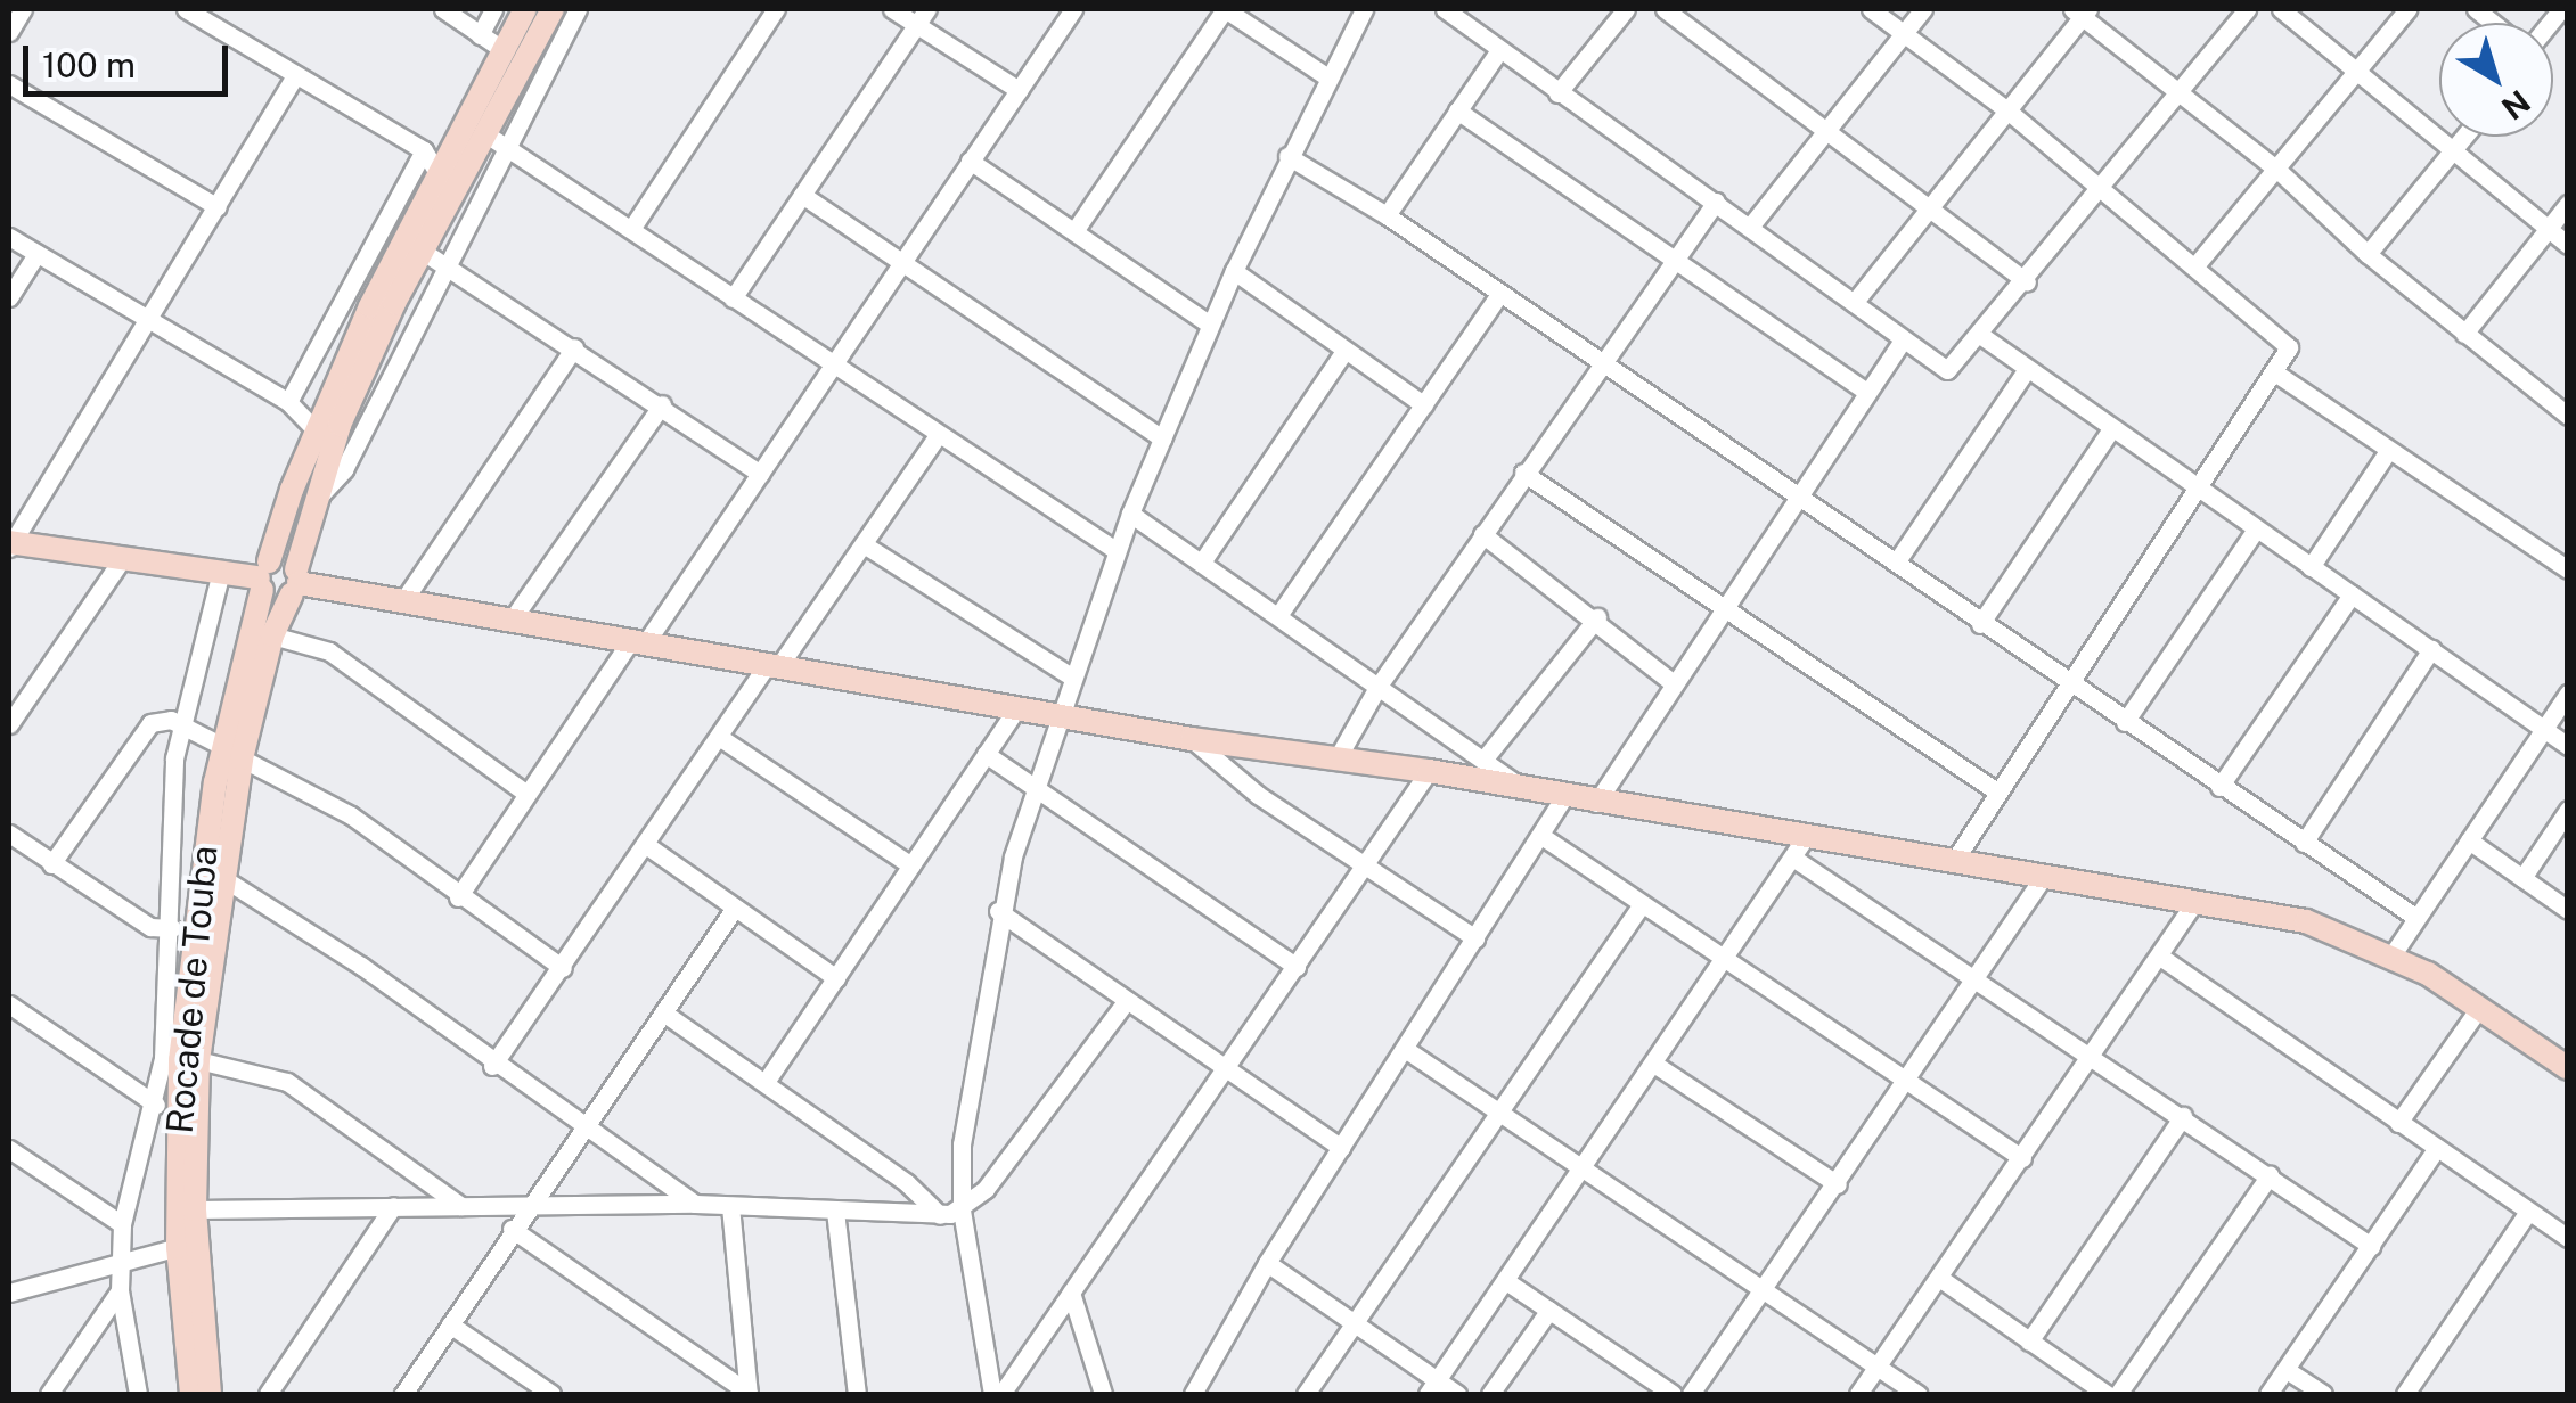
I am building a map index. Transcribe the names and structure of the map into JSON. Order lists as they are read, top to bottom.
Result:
{
  "streets": {
    "main road": ["Rocade de Touba"]
  },
  "scale_bar": "100 m",
  "north": "bottom right"
}
